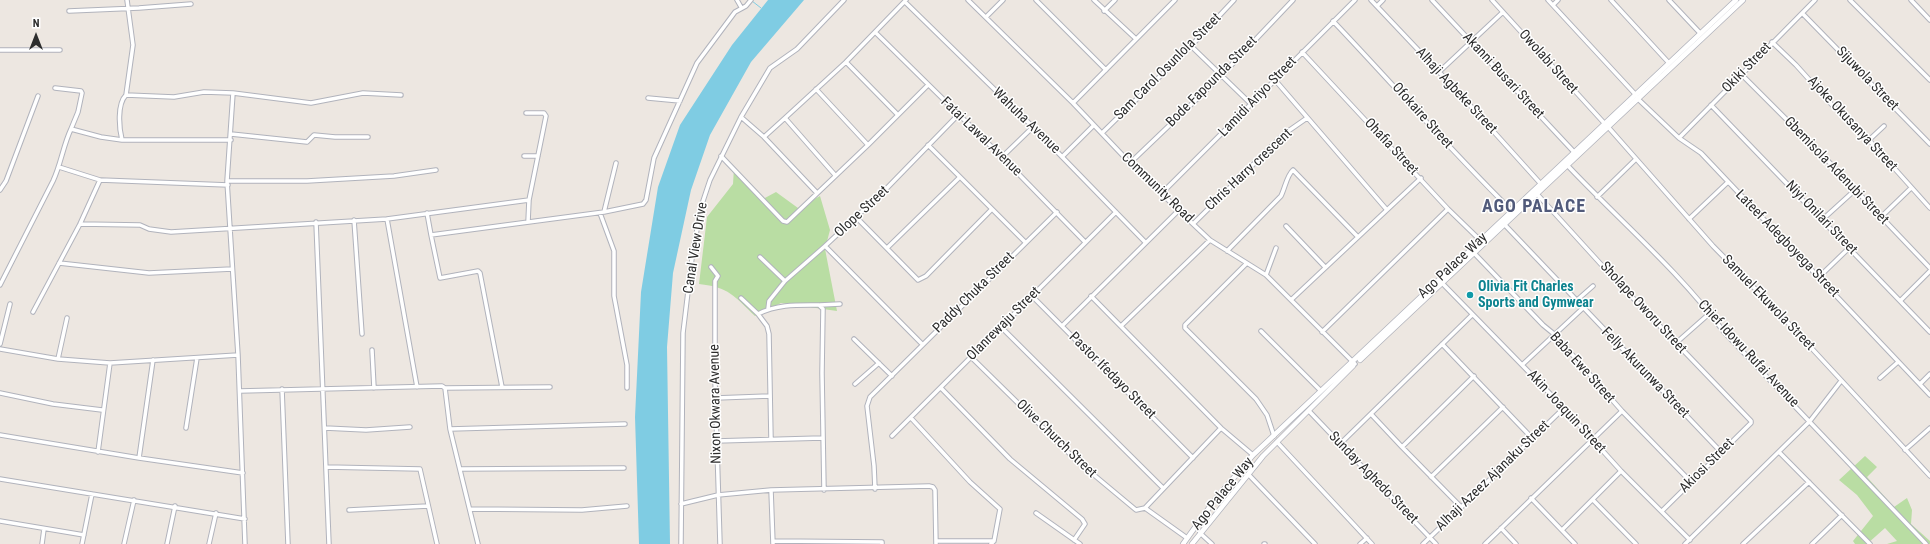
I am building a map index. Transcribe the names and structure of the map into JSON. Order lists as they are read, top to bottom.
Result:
{
  "streets": {
    "main road": ["Ago Palace Way"],
    "street": [
      "Owolabi Street",
      "Sam Carol Osunlola Street",
      "Okiki Street",
      "Akanni Busari Street",
      "Sijuwola Street",
      "Bode Fapounda Street",
      "Alhaji Agbeke Street",
      "Lamidi Ariyo Street",
      "Ofokaire Street",
      "Wahuha Avenue",
      "Ajoke Okusanya Street",
      "Fatai Lawal Avenue",
      "Ohafia Street",
      "Chris Harry crescent",
      "Gbemisola Adenubi Street",
      "Community Road",
      "Olope Street",
      "Niyi Onilari Street",
      "Lateef Adegboyega Street",
      "Canal View Drive",
      "Paddy Chuka Street",
      "Samuel Ekuwola Street",
      "Sholape Oworu Street",
      "Olanrewaju Street",
      "Chief Idowu Rufai Avenue",
      "Baba Ewe Street",
      "Felly Akurunwa Street",
      "Pastor Ifedayo Street",
      "Nixon Okwara Avenue",
      "Akin Joaquin Street",
      "Olive Church Street",
      "Akiosi Street",
      "Alhaji Azeez Ajanaku Street",
      "Sunday Aghedo Street"
    ]
  },
  "crossings": [
    ["Owolabi Street", "Ago Palace Way"],
    ["Sam Carol Osunlola Street", "Community Road"],
    ["Okiki Street", "Sijuwola Street"],
    ["Okiki Street", "Ajoke Okusanya Street"],
    ["Okiki Street", "Gbemisola Adenubi Street"],
    ["Okiki Street", "Niyi Onilari Street"],
    ["Okiki Street", "Lateef Adegboyega Street"],
    ["Akanni Busari Street", "Ago Palace Way"],
    ["Bode Fapounda Street", "Community Road"],
    ["Alhaji Agbeke Street", "Ago Palace Way"],
    ["Lamidi Ariyo Street", "Ofokaire Street"],
    ["Lamidi Ariyo Street", "Ohafia Street"],
    ["Lamidi Ariyo Street", "Community Road"],
    ["Ofokaire Street", "Ago Palace Way"],
    ["Wahuha Avenue", "Olanrewaju Street"],
    ["Wahuha Avenue", "Pastor Ifedayo Street"],
    ["Fatai Lawal Avenue", "Olope Street"],
    ["Fatai Lawal Avenue", "Paddy Chuka Street"],
    ["Fatai Lawal Avenue", "Olanrewaju Street"],
    ["Ohafia Street", "Ago Palace Way"],
    ["Chris Harry crescent", "Community Road"],
    ["Community Road", "Ago Palace Way"],
    ["Community Road", "Pastor Ifedayo Street"],
    ["Lateef Adegboyega Street", "Ago Palace Way"],
    ["Ago Palace Way", "Samuel Ekuwola Street"],
    ["Ago Palace Way", "Sholape Oworu Street"],
    ["Ago Palace Way", "Chief Idowu Rufai Avenue"],
    ["Ago Palace Way", "Baba Ewe Street"],
    ["Ago Palace Way", "Felly Akurunwa Street"],
    ["Ago Palace Way", "Akin Joaquin Street"],
    ["Ago Palace Way", "Sunday Aghedo Street"],
    ["Sholape Oworu Street", "Akiosi Street"],
    ["Olanrewaju Street", "Olive Church Street"],
    ["Baba Ewe Street", "Akiosi Street"],
    ["Felly Akurunwa Street", "Akiosi Street"],
    ["Akin Joaquin Street", "Akiosi Street"],
    ["Akin Joaquin Street", "Alhaji Azeez Ajanaku Street"],
    ["Alhaji Azeez Ajanaku Street", "Sunday Aghedo Street"]
  ],
  "districts": ["AGO PALACE"],
  "places": ["Olivia Fit Charles Sports and Gymwear"],
  "north": "top"
}
